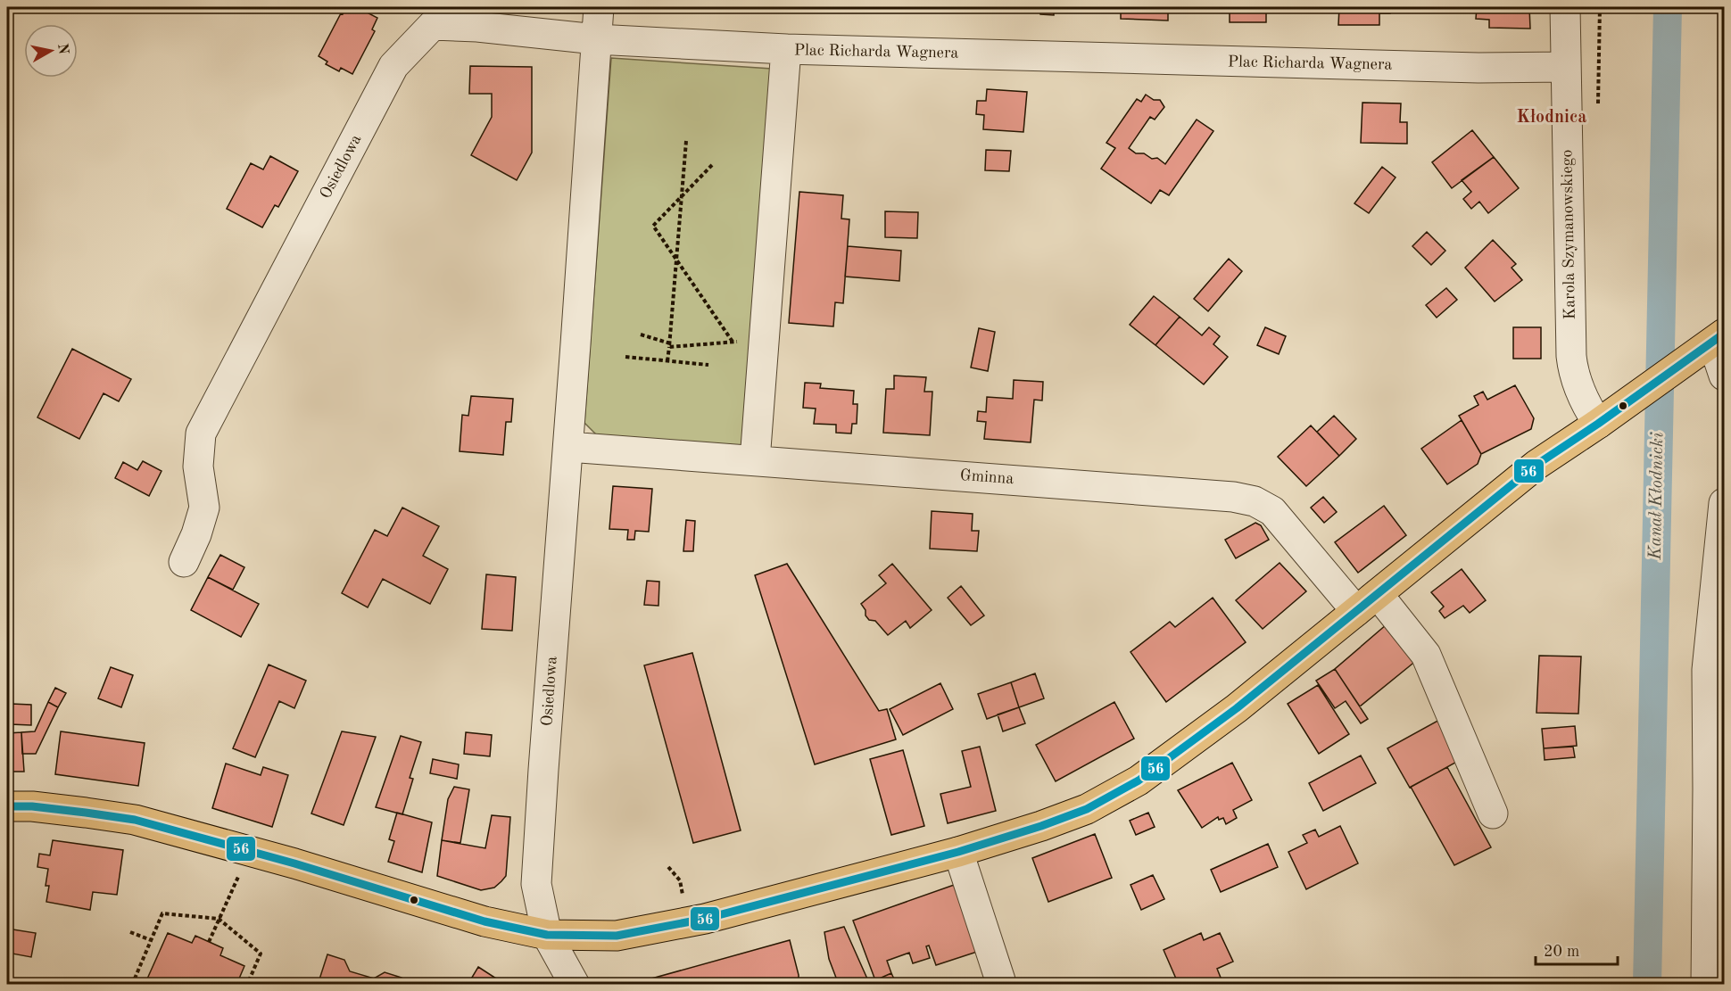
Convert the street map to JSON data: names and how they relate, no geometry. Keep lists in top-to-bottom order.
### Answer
{
  "streets": {
    "street": [
      "Plac Richarda Wagnera",
      "Osiedlowa",
      "Karola Szymanowskiego",
      "Gminna"
    ]
  },
  "crossings": [
    ["Plac Richarda Wagnera", "Osiedlowa"],
    ["Plac Richarda Wagnera", "Karola Szymanowskiego"],
    ["Osiedlowa", "Gminna"]
  ],
  "districts": ["Kłodnica"],
  "water": ["Kanał Kłodnicki"],
  "lines": ["transit line 56"],
  "scale_bar": "20 m",
  "north": "right"
}
